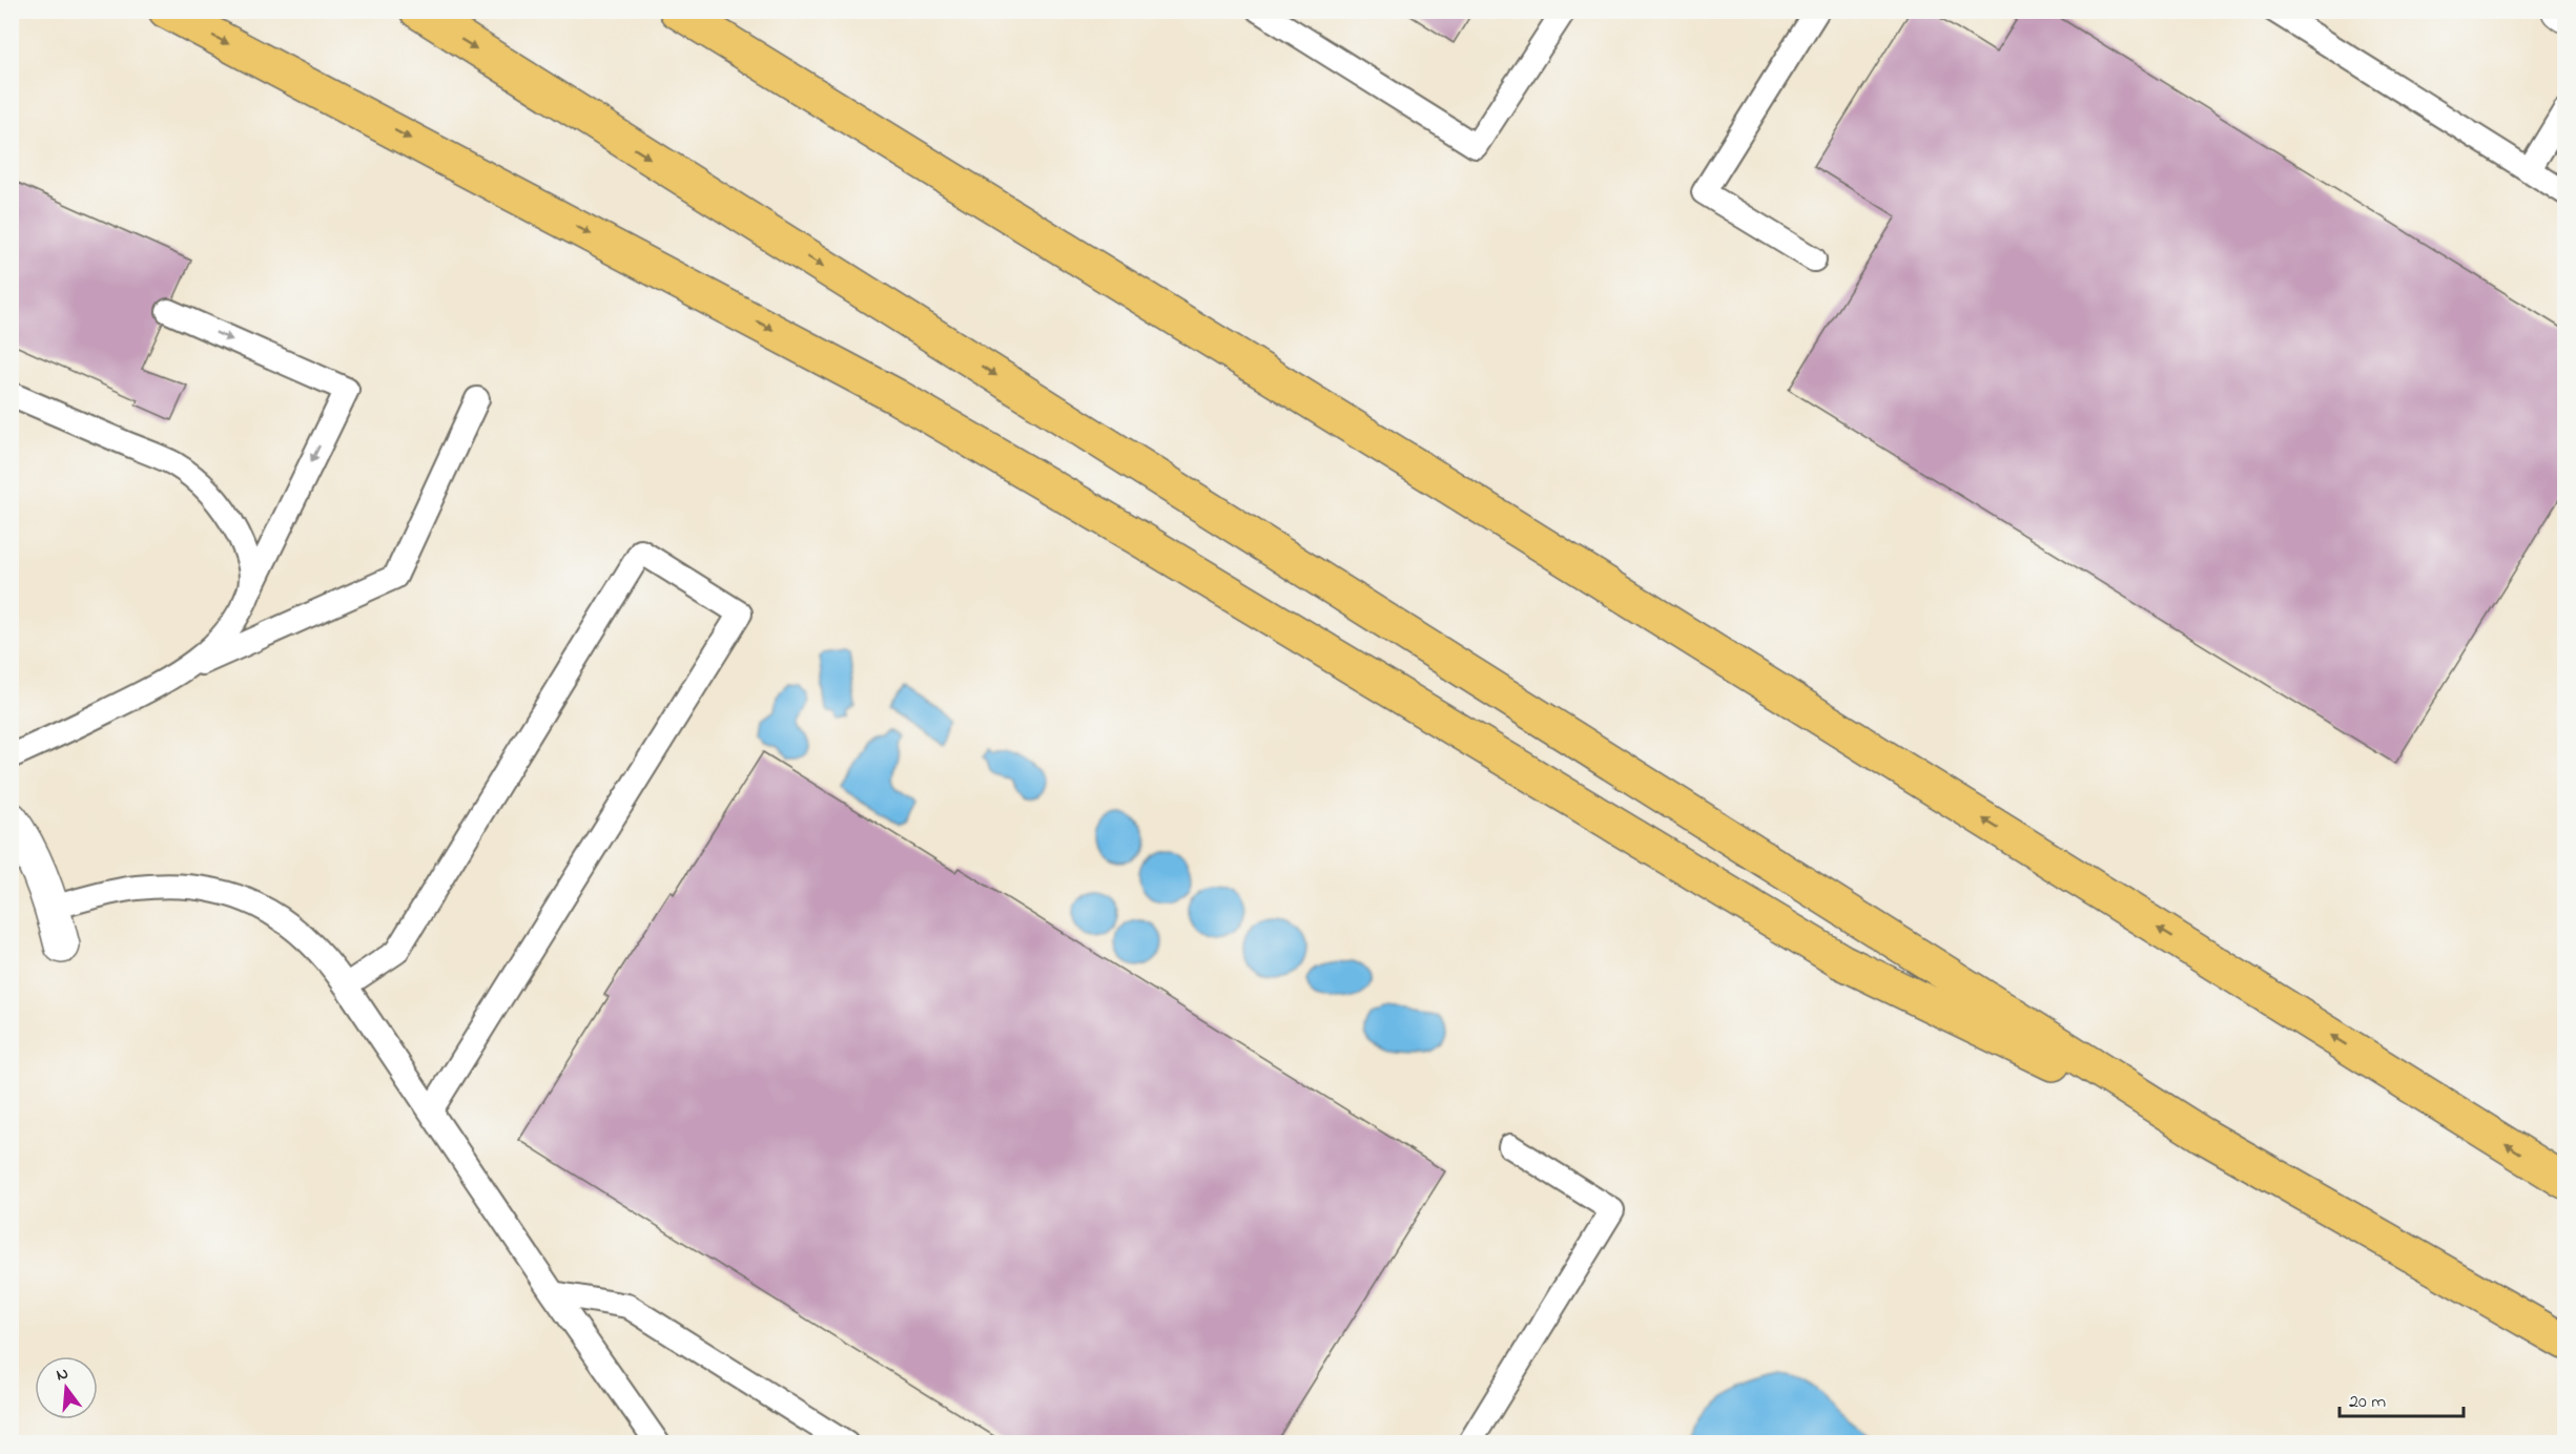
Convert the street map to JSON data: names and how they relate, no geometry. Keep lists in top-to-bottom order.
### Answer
{
  "scale_bar": "20 m",
  "north": "top"
}
